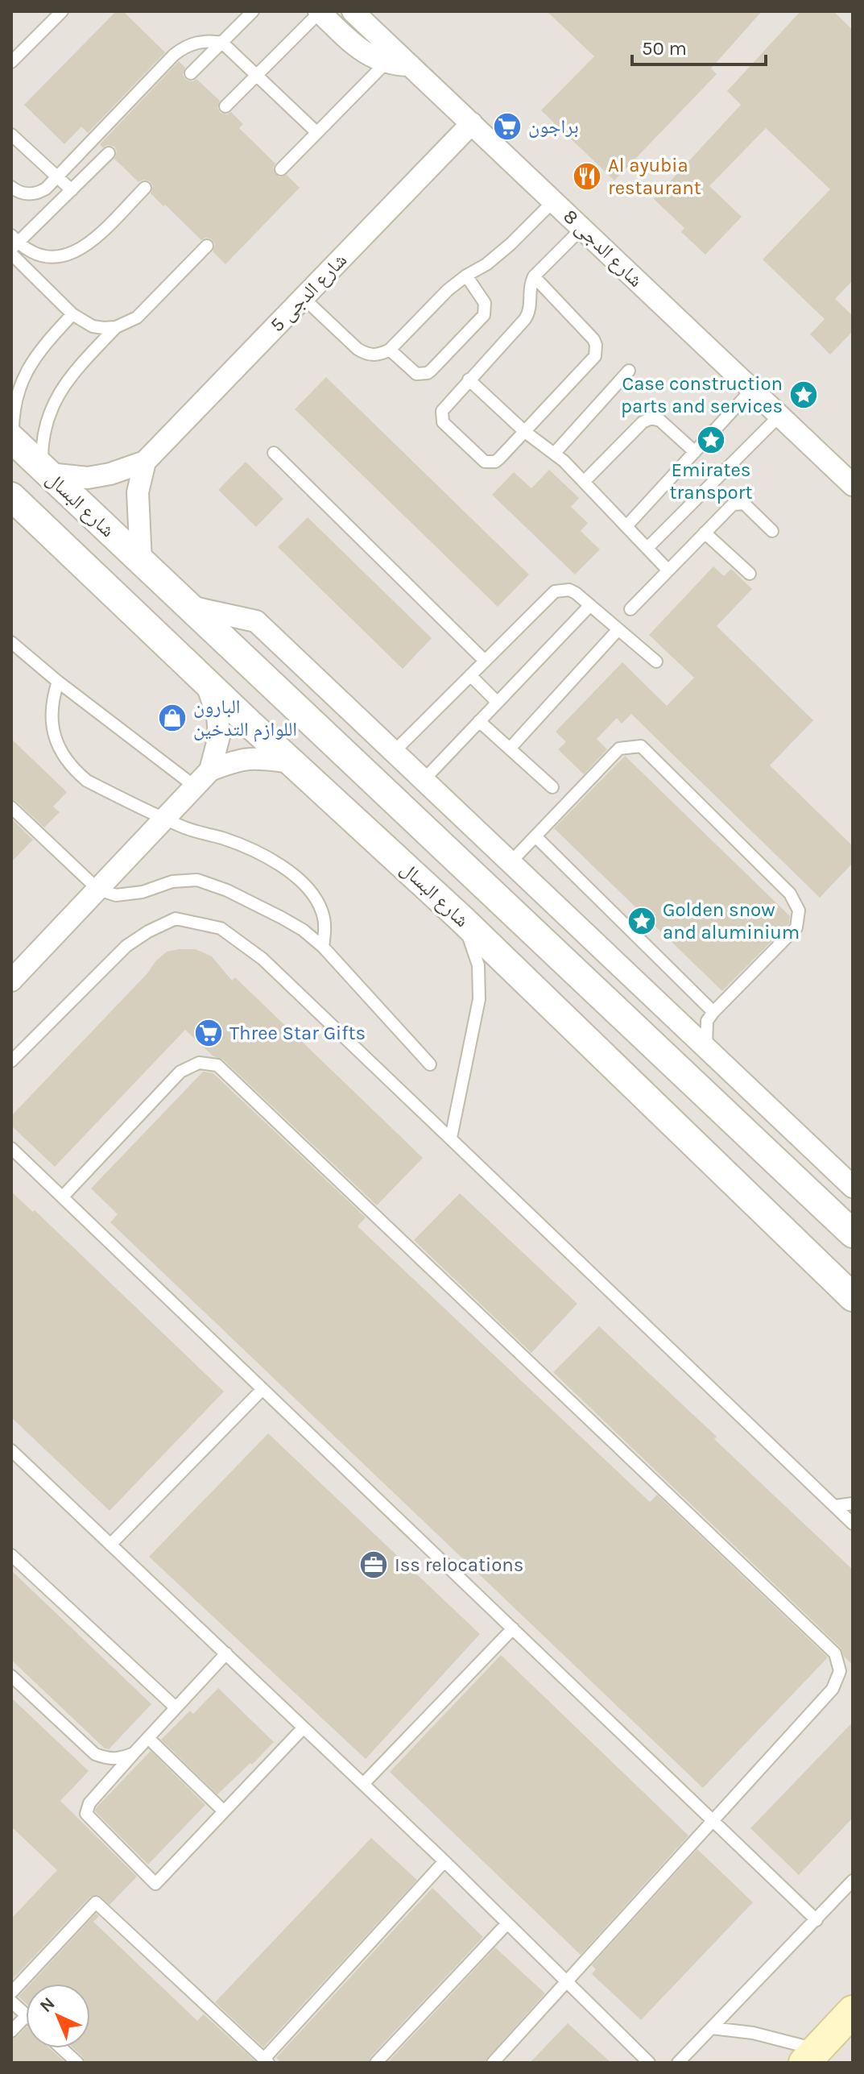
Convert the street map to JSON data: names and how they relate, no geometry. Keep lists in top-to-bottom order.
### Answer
{
  "streets": {
    "street": ["شارع الدجى 8", "شارع الدجى 5", "شارع البسال"]
  },
  "crossings": [
    ["شارع الدجى 8", "شارع الدجى 5"],
    ["شارع الدجى 5", "شارع البسال"]
  ],
  "places": {
    "supermarket": ["براجون", "Three Star Gifts"],
    "restaurant": ["Al ayubia restaurant"],
    "place": ["Case construction parts and services", "Emirates transport", "Golden snow and aluminium"],
    "shop": ["البارون اللوازم التدخين"],
    "office": ["Iss relocations"]
  },
  "scale_bar": "50 m",
  "north": "top left"
}
